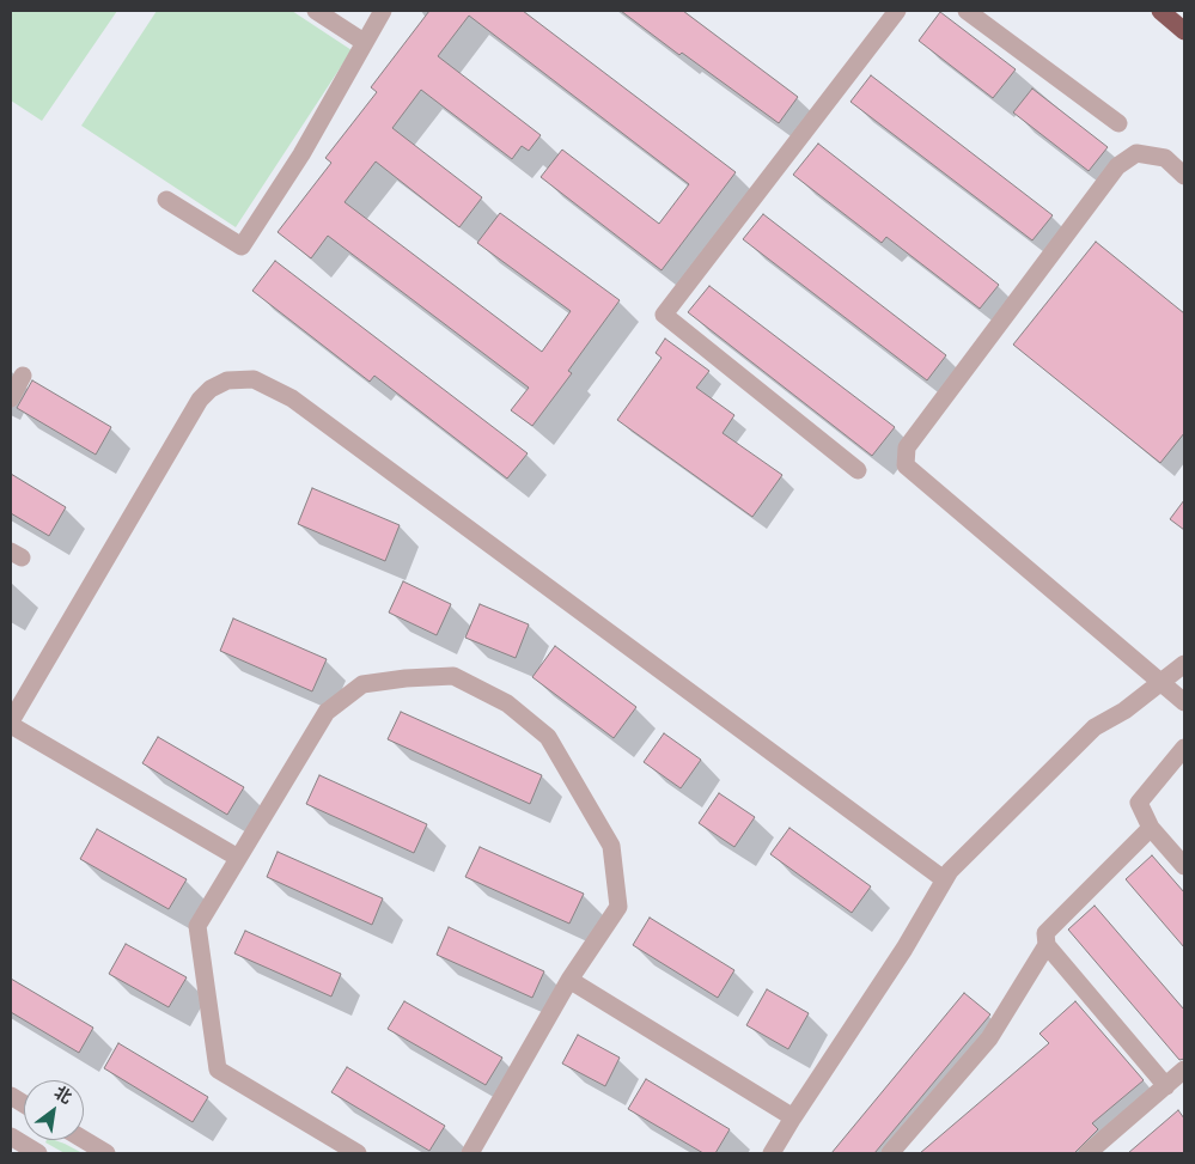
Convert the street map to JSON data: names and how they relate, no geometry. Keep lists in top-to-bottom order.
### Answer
{
  "north": "top right"
}
